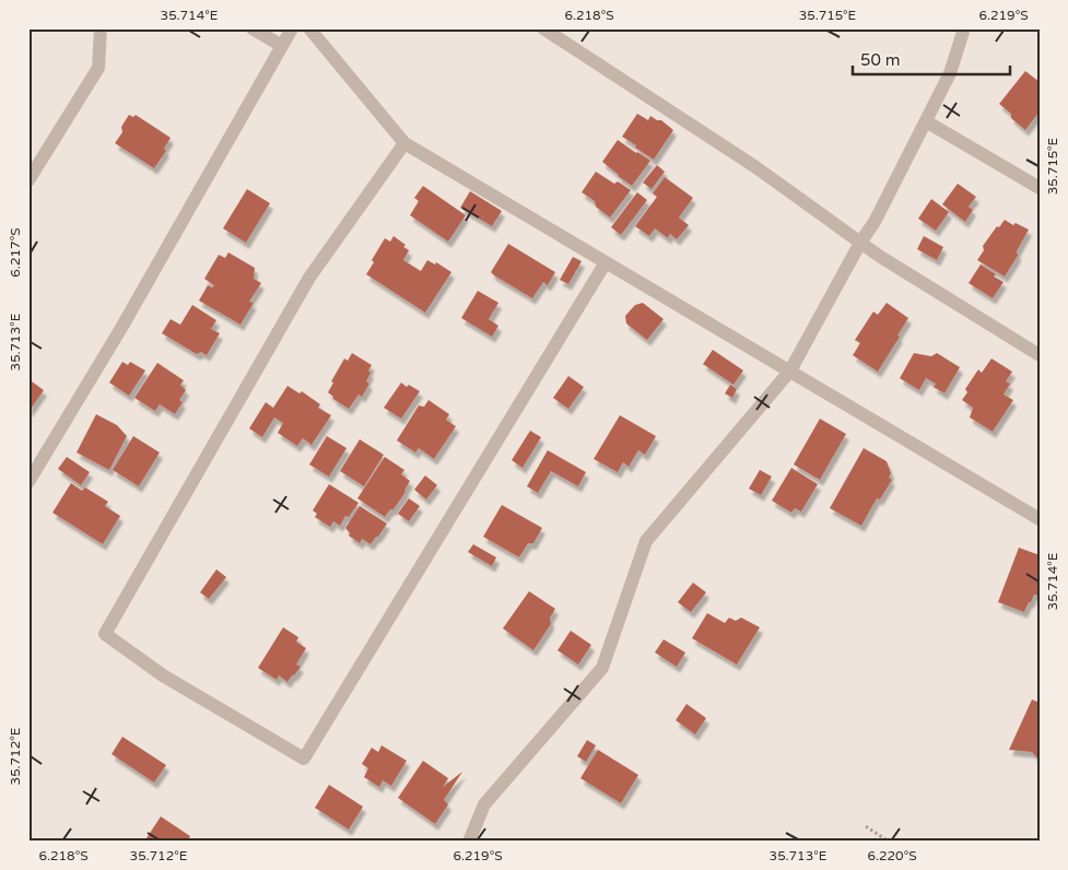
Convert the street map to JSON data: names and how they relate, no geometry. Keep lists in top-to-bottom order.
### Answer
{
  "scale_bar": "50 m",
  "coordinates": [
    "35.714°E",
    "6.218°S",
    "35.715°E",
    "6.219°S",
    "6.217°S",
    "35.713°E",
    "35.712°E",
    "6.220°S"
  ]
}
